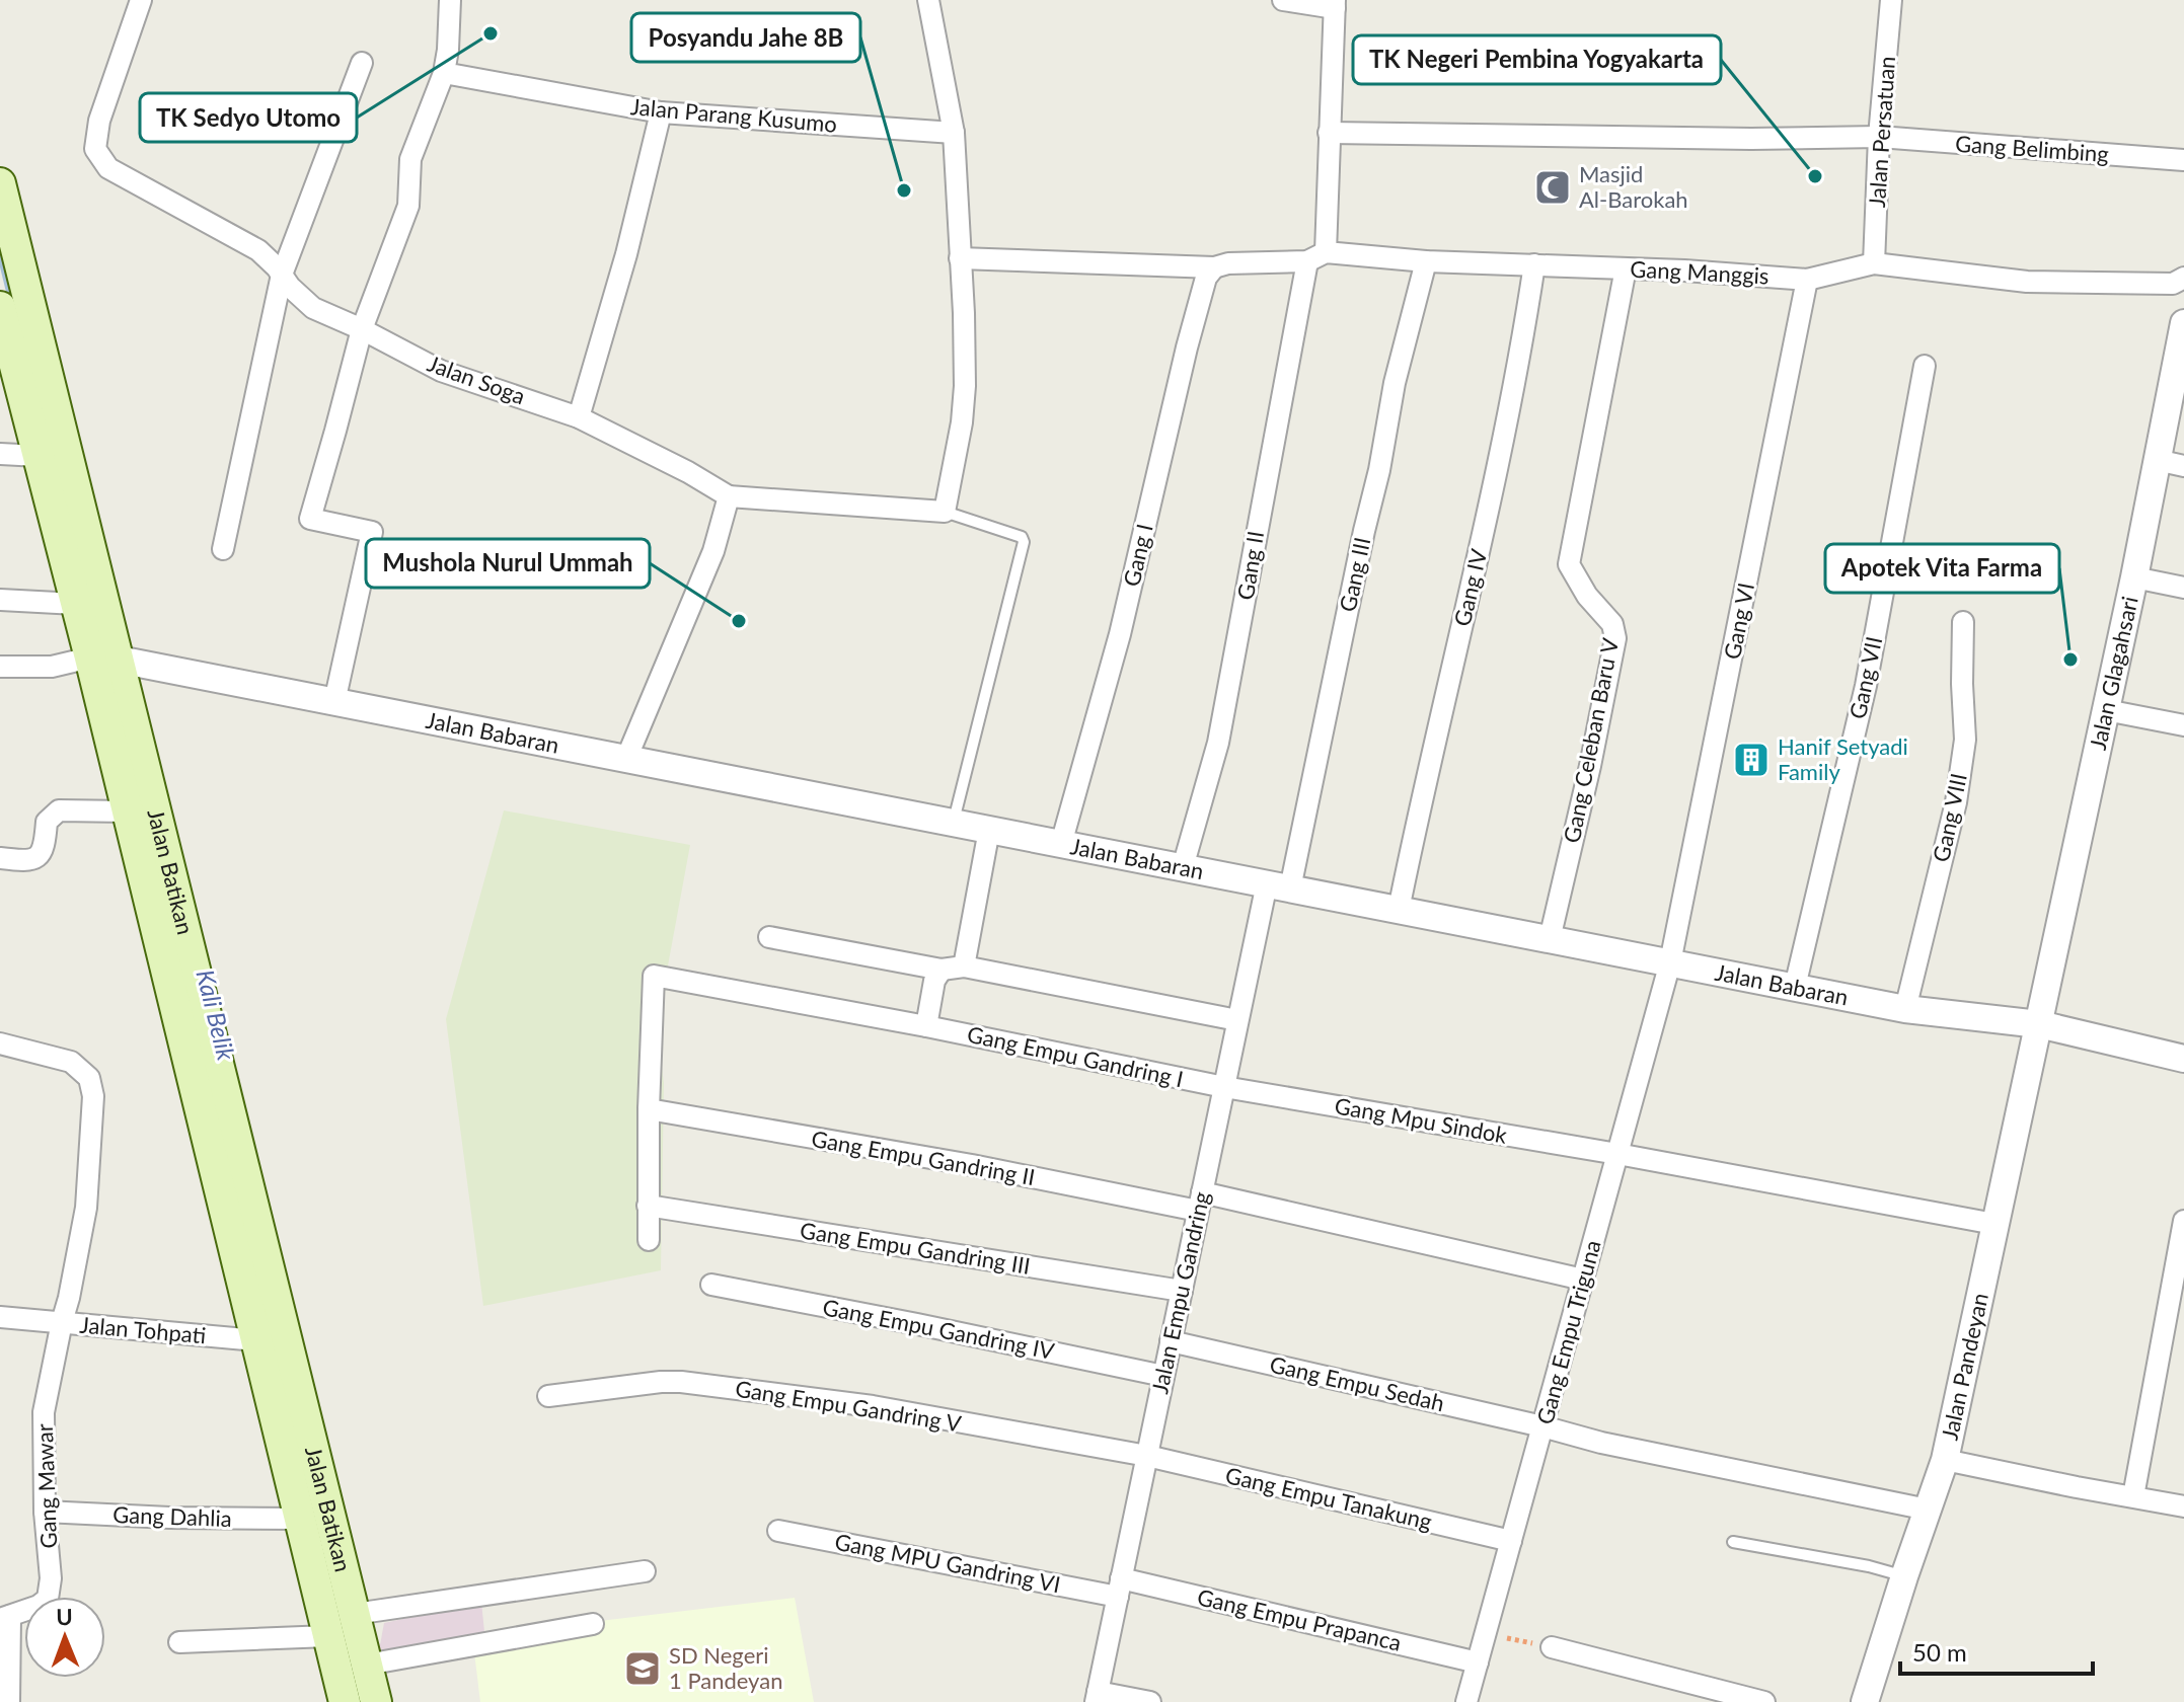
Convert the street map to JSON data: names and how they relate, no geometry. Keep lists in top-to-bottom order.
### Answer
{
  "streets": {
    "main road": ["Jalan Batikan"],
    "street": [
      "Jalan Parang Kusumo",
      "Jalan Persatuan",
      "Gang Belimbing",
      "Gang Manggis",
      "Jalan Soga",
      "Gang I",
      "Gang II",
      "Gang III",
      "Gang IV",
      "Gang VI",
      "Jalan Glagahsari",
      "Gang VII",
      "Jalan Babaran",
      "Gang Celeban Baru V",
      "Gang VIII",
      "Gang Empu Gandring I",
      "Gang Mpu Sindok",
      "Gang Empu Gandring II",
      "Gang Empu Gandring III",
      "Jalan Empu Gandring",
      "Gang Empu Gandring IV",
      "Jalan Tohpati",
      "Gang Empu Triguna",
      "Jalan Pandeyan",
      "Gang Empu Sedah",
      "Gang Empu Gandring V",
      "Gang Mawar",
      "Gang Empu Tanakung",
      "Gang Dahlia",
      "Gang MPU Gandring VI",
      "Gang Empu Prapanca"
    ]
  },
  "crossings": [
    ["Jalan Persatuan", "Gang Belimbing"],
    ["Jalan Persatuan", "Gang Manggis"],
    ["Gang Belimbing", "Gang II"],
    ["Gang Manggis", "Gang I"],
    ["Gang Manggis", "Gang II"],
    ["Gang Manggis", "Gang III"],
    ["Gang Manggis", "Gang IV"],
    ["Gang Manggis", "Gang VI"],
    ["Gang Manggis", "Gang Celeban Baru V"],
    ["Gang I", "Jalan Babaran"],
    ["Gang II", "Jalan Babaran"],
    ["Gang III", "Jalan Babaran"],
    ["Gang III", "Jalan Empu Gandring"],
    ["Gang IV", "Jalan Babaran"],
    ["Gang VI", "Jalan Babaran"],
    ["Gang VI", "Gang Empu Triguna"],
    ["Jalan Glagahsari", "Jalan Babaran"],
    ["Jalan Glagahsari", "Jalan Pandeyan"],
    ["Gang VII", "Jalan Babaran"],
    ["Jalan Babaran", "Gang Celeban Baru V"],
    ["Jalan Babaran", "Gang VIII"],
    ["Jalan Babaran", "Jalan Batikan"],
    ["Jalan Babaran", "Jalan Empu Gandring"],
    ["Jalan Babaran", "Gang Empu Triguna"],
    ["Jalan Babaran", "Jalan Pandeyan"],
    ["Jalan Batikan", "Jalan Tohpati"],
    ["Jalan Batikan", "Gang Dahlia"],
    ["Gang Empu Gandring I", "Gang Mpu Sindok"],
    ["Gang Empu Gandring I", "Gang Empu Gandring II"],
    ["Gang Empu Gandring I", "Jalan Empu Gandring"],
    ["Gang Mpu Sindok", "Jalan Empu Gandring"],
    ["Gang Mpu Sindok", "Gang Empu Triguna"],
    ["Gang Mpu Sindok", "Jalan Pandeyan"],
    ["Gang Empu Gandring II", "Jalan Empu Gandring"],
    ["Gang Empu Gandring II", "Gang Empu Triguna"],
    ["Gang Empu Gandring III", "Jalan Empu Gandring"],
    ["Jalan Empu Gandring", "Gang Empu Gandring IV"],
    ["Jalan Empu Gandring", "Gang Empu Sedah"],
    ["Jalan Empu Gandring", "Gang Empu Gandring V"],
    ["Jalan Empu Gandring", "Gang Empu Tanakung"],
    ["Jalan Empu Gandring", "Gang MPU Gandring VI"],
    ["Jalan Empu Gandring", "Gang Empu Prapanca"],
    ["Jalan Tohpati", "Gang Mawar"],
    ["Gang Empu Triguna", "Gang Empu Sedah"],
    ["Gang Empu Triguna", "Gang Empu Tanakung"],
    ["Gang Empu Triguna", "Gang Empu Prapanca"],
    ["Jalan Pandeyan", "Gang Empu Sedah"],
    ["Gang Empu Gandring V", "Gang Empu Tanakung"],
    ["Gang Mawar", "Gang Dahlia"],
    ["Gang MPU Gandring VI", "Gang Empu Prapanca"]
  ],
  "water": ["Kali Belik"],
  "places": {
    "other": [
      "TK Sedyo Utomo",
      "TK Negeri Pembina Yogyakarta",
      "Posyandu Jahe 8B",
      "Mushola Nurul Ummah",
      "Apotek Vita Farma"
    ],
    "mosque": ["Masjid Al-Barokah"],
    "building": ["Hanif Setyadi Family"],
    "school or university": ["SD Negeri 1 Pandeyan"]
  },
  "scale_bar": "50 m",
  "north": "top"
}
